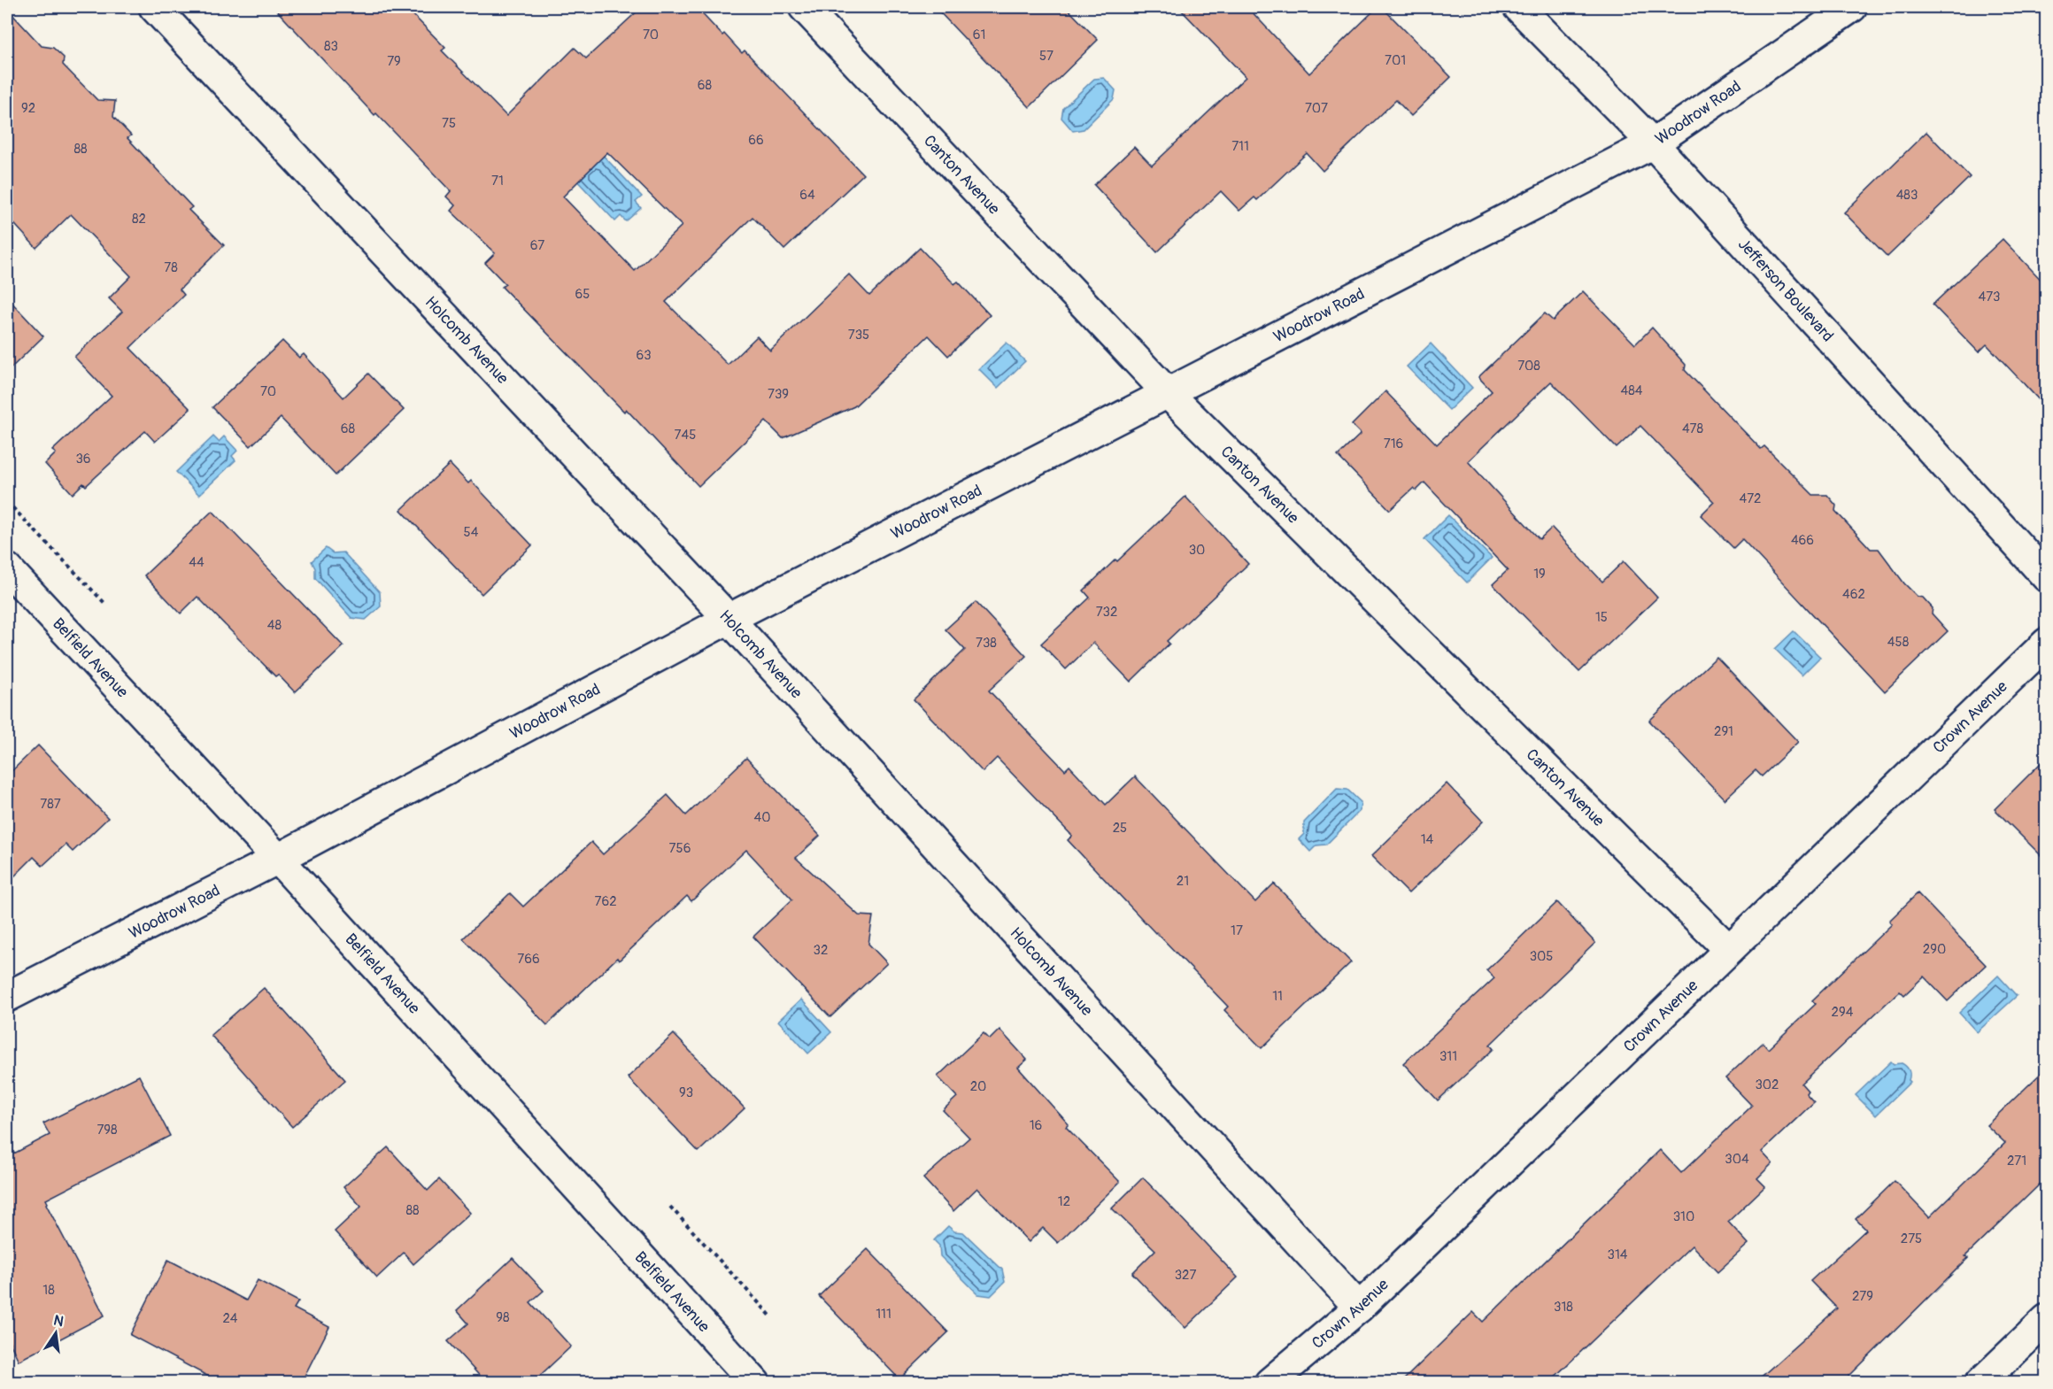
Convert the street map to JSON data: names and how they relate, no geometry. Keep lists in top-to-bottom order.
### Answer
{
  "streets": {
    "street": [
      "Woodrow Road",
      "Canton Avenue",
      "Jefferson Boulevard",
      "Holcomb Avenue",
      "Belfield Avenue",
      "Crown Avenue"
    ]
  },
  "crossings": [
    ["Woodrow Road", "Canton Avenue"],
    ["Woodrow Road", "Jefferson Boulevard"],
    ["Woodrow Road", "Holcomb Avenue"],
    ["Woodrow Road", "Belfield Avenue"],
    ["Canton Avenue", "Crown Avenue"],
    ["Holcomb Avenue", "Crown Avenue"]
  ],
  "house_numbers": [
    "70",
    "61",
    "83",
    "57",
    "701",
    "79",
    "68",
    "92",
    "707",
    "75",
    "66",
    "711",
    "88",
    "71",
    "64",
    "483",
    "82",
    "67",
    "78",
    "65",
    "473",
    "735",
    "63",
    "708",
    "484",
    "70",
    "739",
    "68",
    "478",
    "745",
    "716",
    "36",
    "472",
    "54",
    "466",
    "30",
    "44",
    "19",
    "462",
    "732",
    "15",
    "48",
    "458",
    "738",
    "291",
    "787",
    "40",
    "25",
    "14",
    "756",
    "21",
    "762",
    "17",
    "290",
    "32",
    "305",
    "766",
    "11",
    "294",
    "311",
    "302",
    "20",
    "93",
    "16",
    "798",
    "304",
    "271",
    "12",
    "88",
    "310",
    "275",
    "314",
    "327",
    "18",
    "279",
    "318",
    "111",
    "98",
    "24"
  ],
  "north": "top"
}
